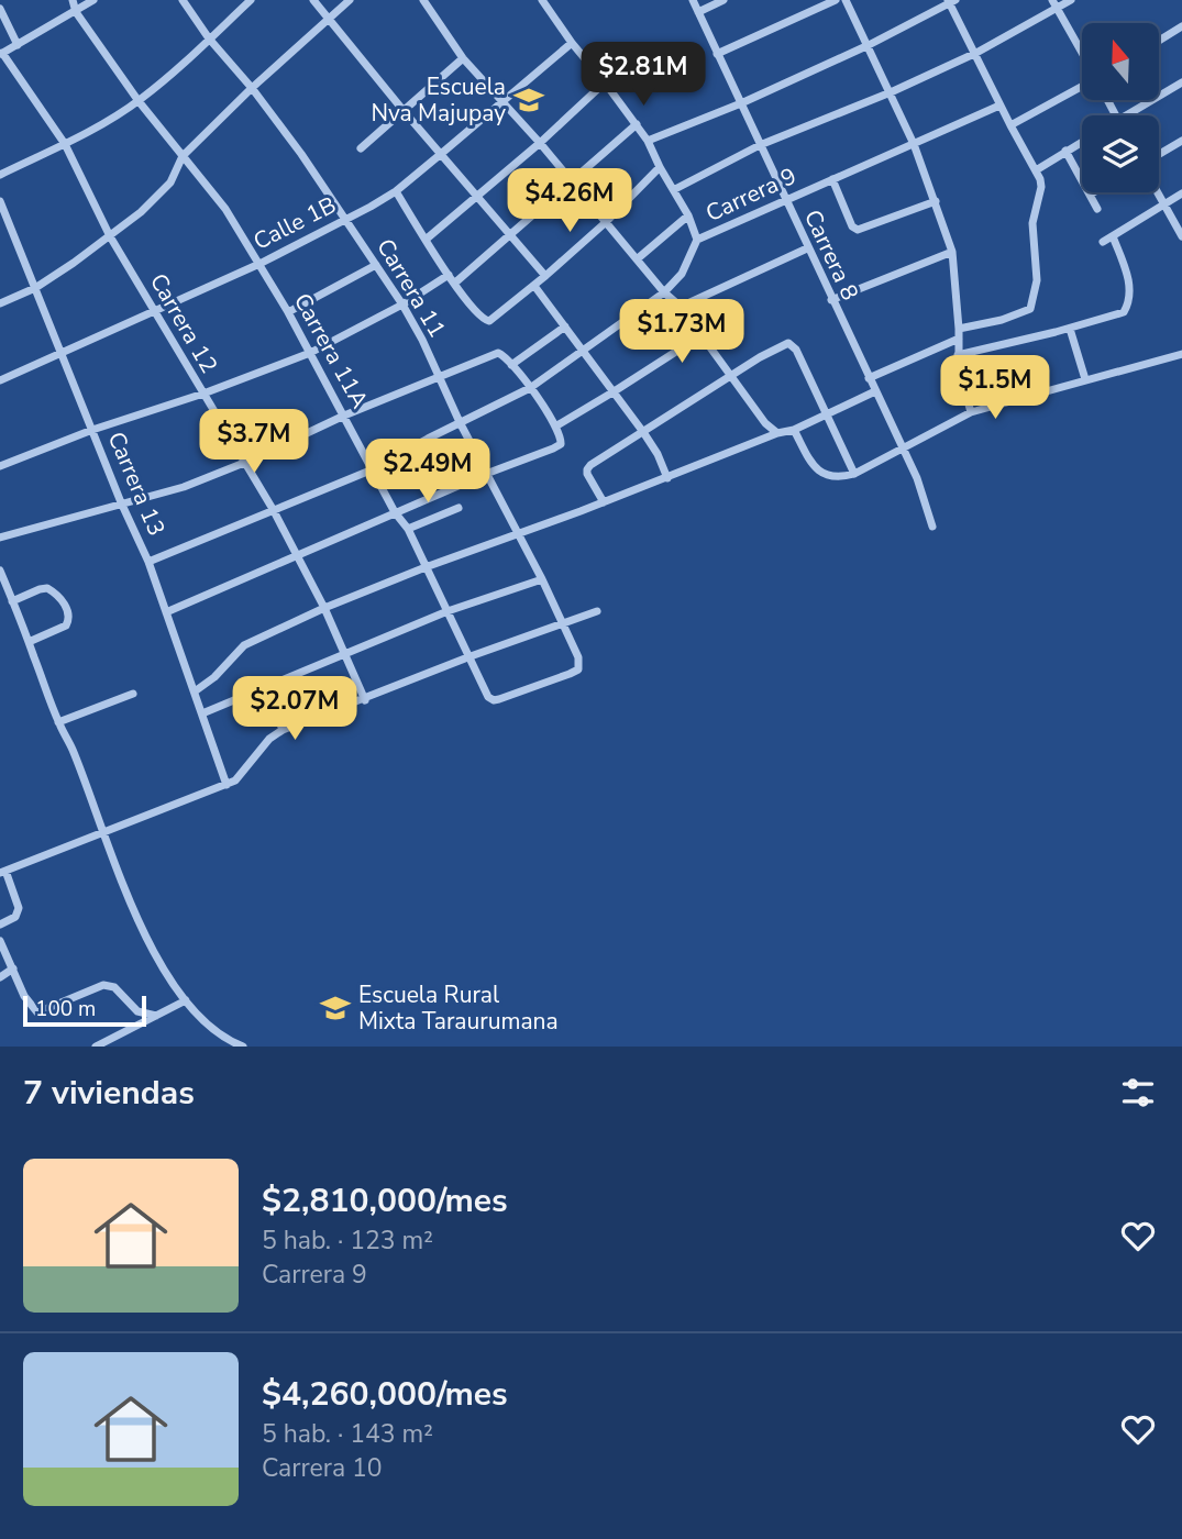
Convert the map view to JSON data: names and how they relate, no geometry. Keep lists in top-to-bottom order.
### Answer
{
  "streets": {
    "street": [
      "Carrera 9",
      "Calle 1B",
      "Carrera 8",
      "Carrera 11",
      "Carrera 12",
      "Carrera 11A",
      "Carrera 13"
    ]
  },
  "crossings": [
    ["Carrera 9", "Calle 1B"],
    ["Carrera 9", "Carrera 8"],
    ["Calle 1B", "Carrera 11"],
    ["Calle 1B", "Carrera 12"],
    ["Calle 1B", "Carrera 11A"],
    ["Calle 1B", "Carrera 13"],
    ["Carrera 11", "Carrera 11A"]
  ],
  "places": {
    "school or university": ["Escuela Nva Majupay", "Escuela Rural Mixta Taraurumana"]
  },
  "scale_bar": "100 m",
  "north": "top",
  "page": {
    "price": [
      "$2.81M",
      "$4.26M",
      "$1.73M",
      "$1.5M",
      "$3.7M",
      "$2.49M",
      "$2.07M"
    ],
    "scale": "100 m",
    "heading": "7 viviendas",
    "list": [
      {
        "name": "$2,810,000/mes",
        "note": "5 hab. · 123 m² · Carrera 9"
      },
      {
        "name": "$4,260,000/mes",
        "note": "5 hab. · 143 m² · Carrera 10"
      }
    ]
  }
}
